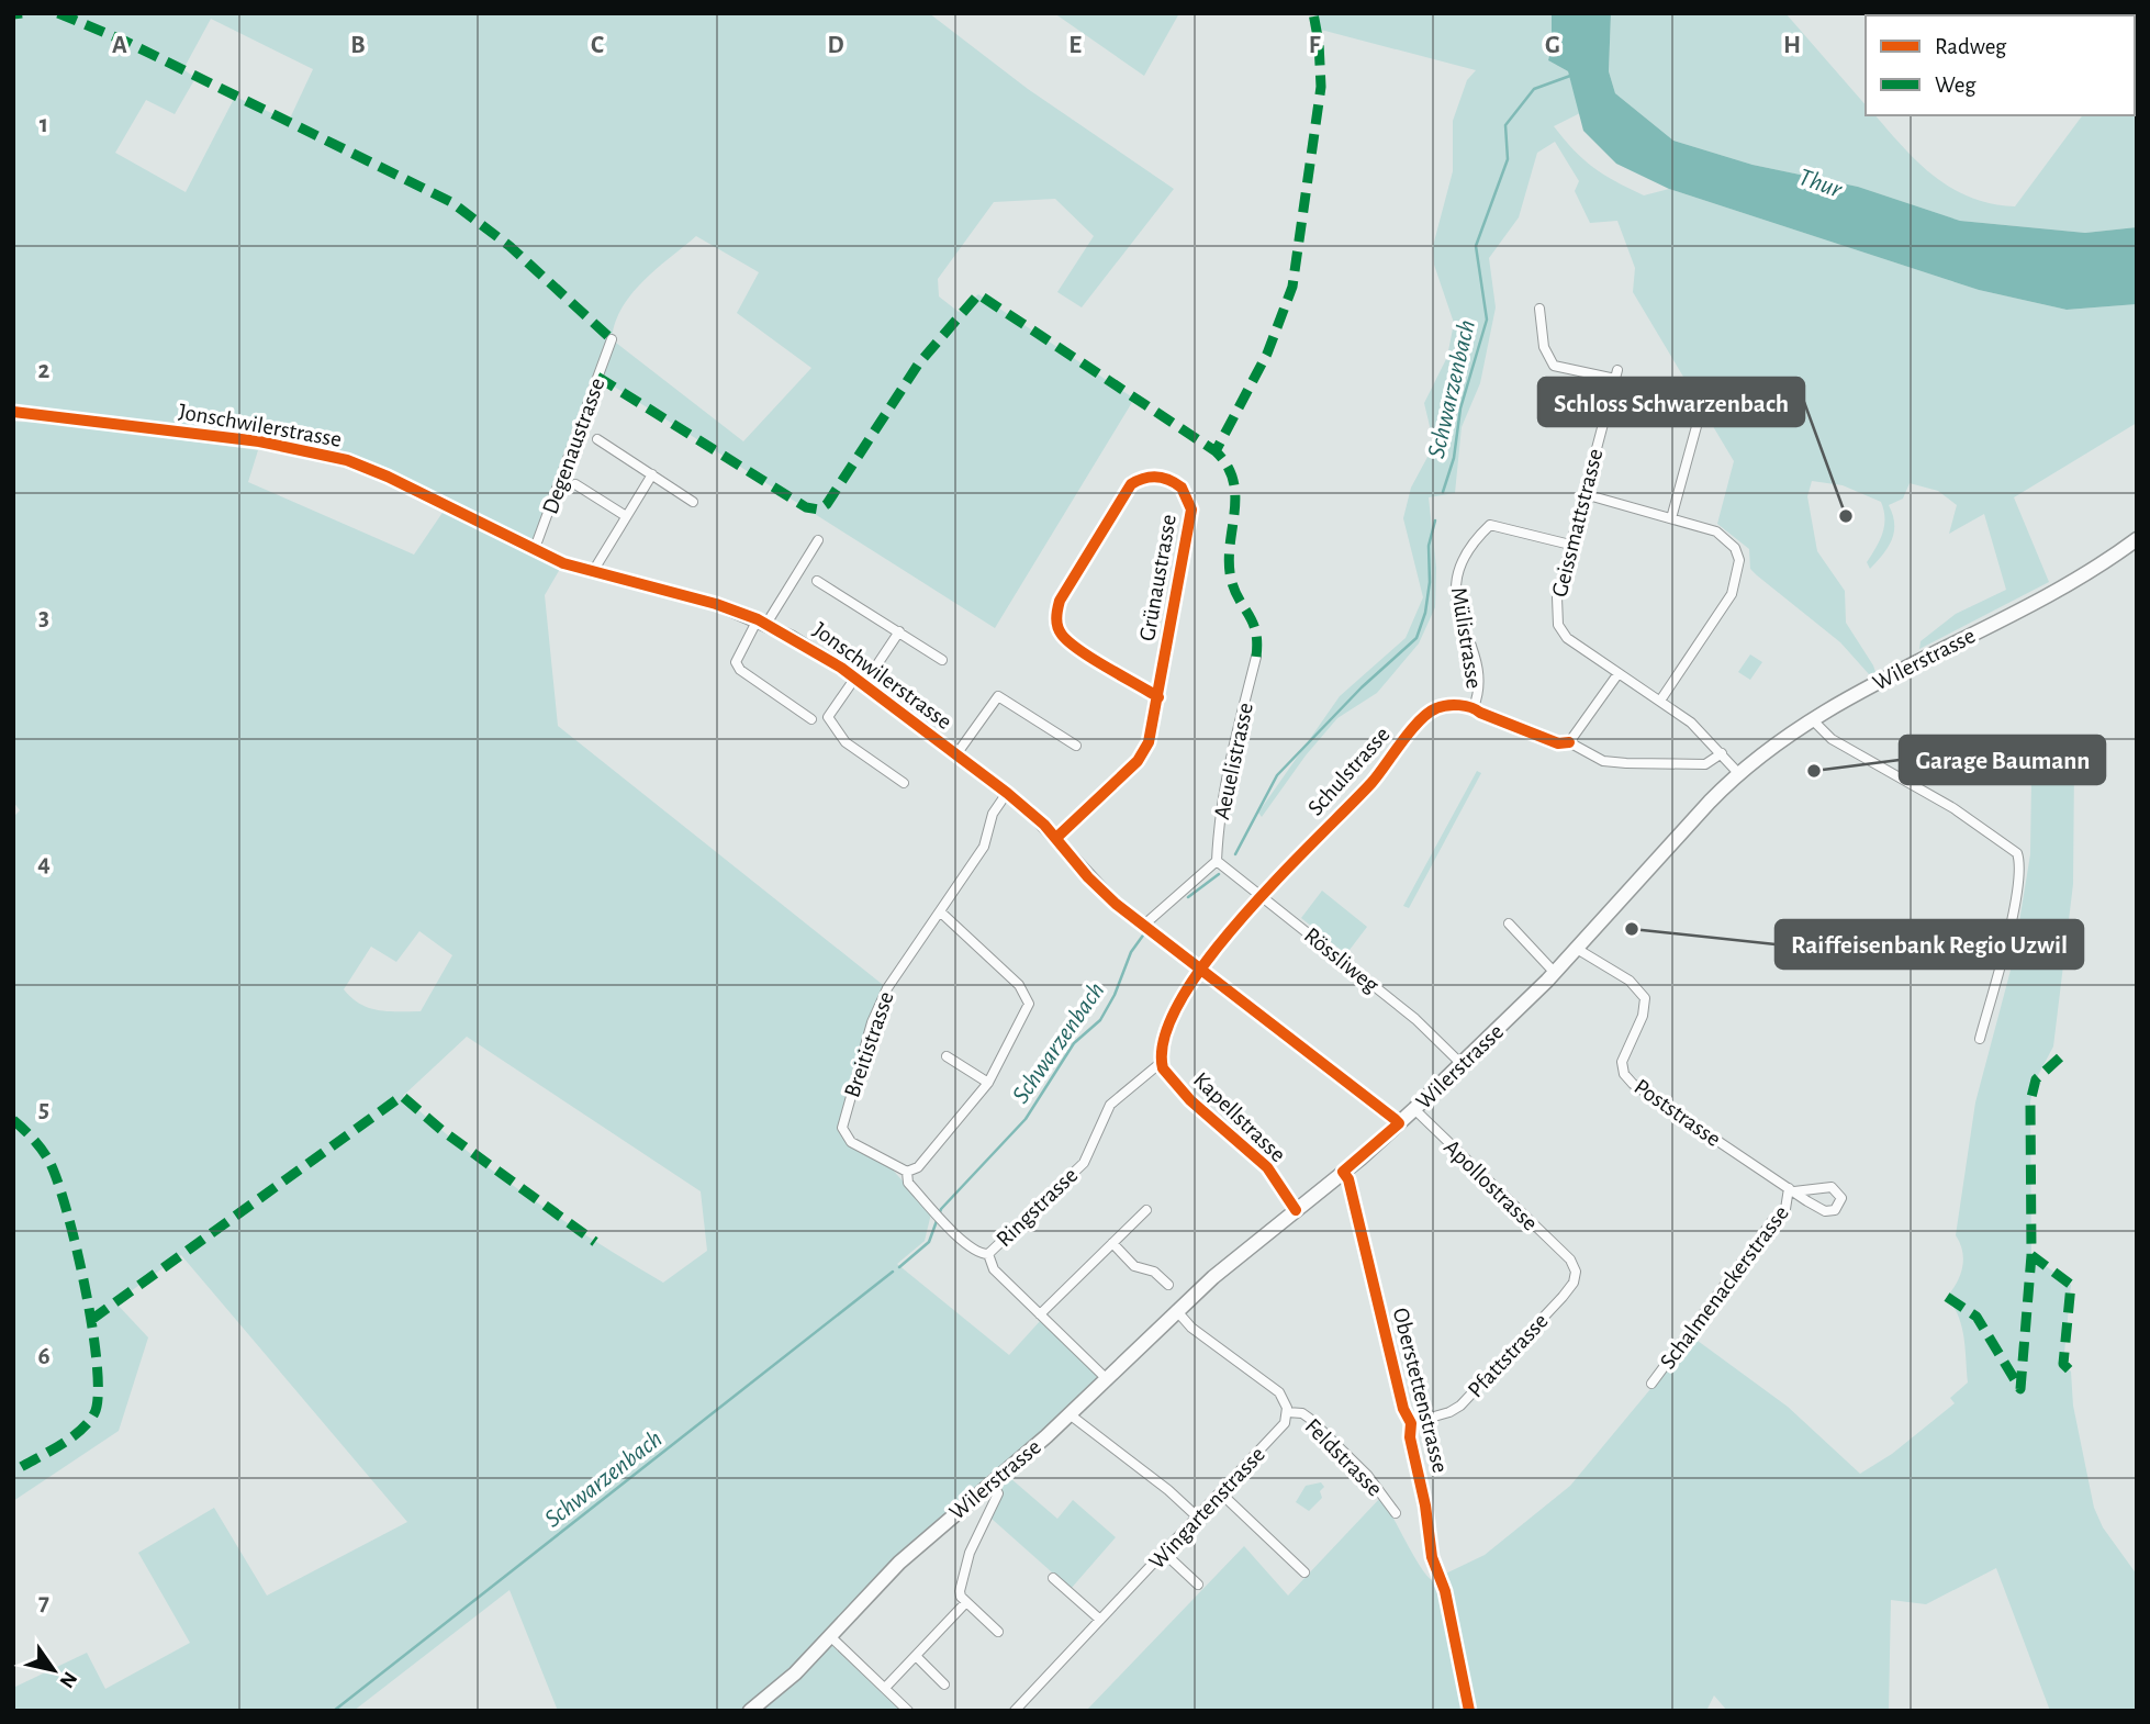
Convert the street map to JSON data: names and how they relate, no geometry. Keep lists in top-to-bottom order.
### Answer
{
  "streets": {
    "main road": ["Wilerstrasse"],
    "street": [
      "Jonschwilerstrasse",
      "Degenaustrasse",
      "Geissmattstrasse",
      "Grünaustrasse",
      "Mülistrasse",
      "Aeuelistrasse",
      "Schulstrasse",
      "Rössliweg",
      "Breitistrasse",
      "Poststrasse",
      "Kapellstrasse",
      "Apollostrasse",
      "Ringstrasse",
      "Schalmenackerstrasse",
      "Pfattstrasse",
      "Oberstettenstrasse",
      "Feldstrasse",
      "Wingartenstrasse"
    ]
  },
  "crossings": [
    ["Jonschwilerstrasse", "Degenaustrasse"],
    ["Jonschwilerstrasse", "Grünaustrasse"],
    ["Jonschwilerstrasse", "Wilerstrasse"],
    ["Jonschwilerstrasse", "Schulstrasse"],
    ["Jonschwilerstrasse", "Breitistrasse"],
    ["Geissmattstrasse", "Mülistrasse"],
    ["Geissmattstrasse", "Wilerstrasse"],
    ["Mülistrasse", "Schulstrasse"],
    ["Wilerstrasse", "Rössliweg"],
    ["Wilerstrasse", "Poststrasse"],
    ["Wilerstrasse", "Kapellstrasse"],
    ["Wilerstrasse", "Apollostrasse"],
    ["Wilerstrasse", "Ringstrasse"],
    ["Wilerstrasse", "Oberstettenstrasse"],
    ["Aeuelistrasse", "Rössliweg"],
    ["Schulstrasse", "Rössliweg"],
    ["Breitistrasse", "Ringstrasse"],
    ["Poststrasse", "Schalmenackerstrasse"],
    ["Kapellstrasse", "Ringstrasse"],
    ["Apollostrasse", "Pfattstrasse"],
    ["Pfattstrasse", "Oberstettenstrasse"],
    ["Feldstrasse", "Wingartenstrasse"]
  ],
  "water": ["Thur", "Schwarzenbach"],
  "places": ["Schloss Schwarzenbach", "Garage Baumann", "Raiffeisenbank Regio Uzwil"],
  "legend": ["Radweg", "Weg"],
  "north": "bottom right",
  "grid": {
    "columns": [
      "A",
      "B",
      "C",
      "D",
      "E",
      "F",
      "G",
      "H"
    ],
    "rows": [
      "1",
      "2",
      "3",
      "4",
      "5",
      "6",
      "7"
    ]
  }
}
